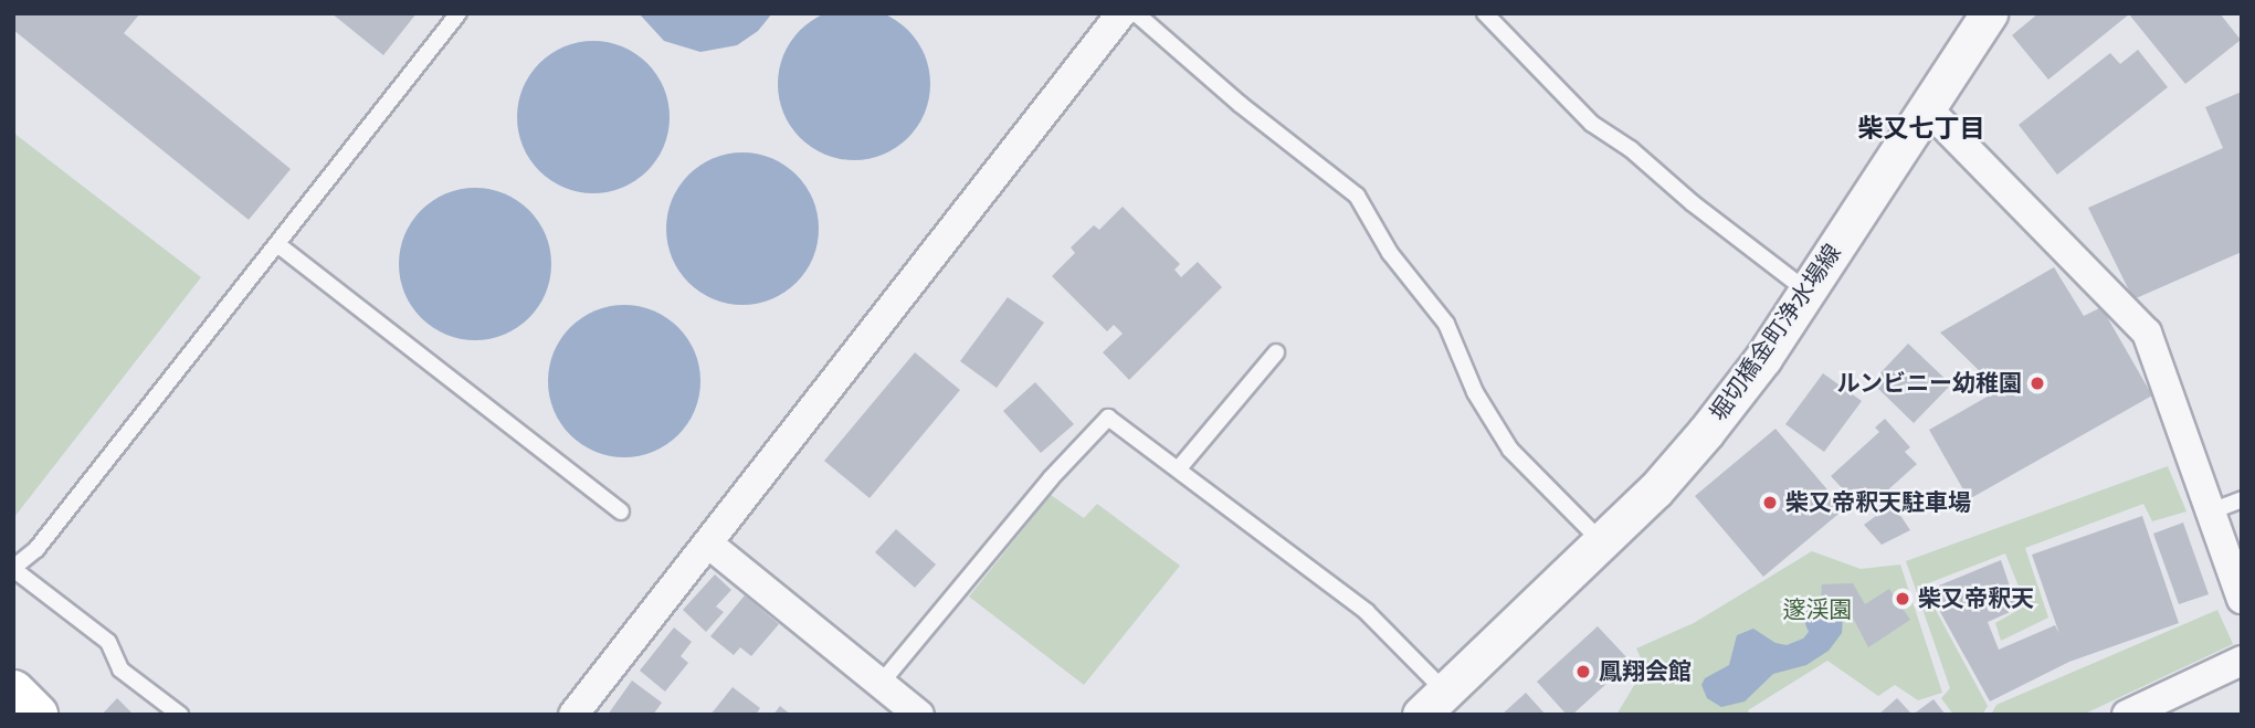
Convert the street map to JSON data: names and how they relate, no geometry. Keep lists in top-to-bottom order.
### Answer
{
  "streets": {
    "street": ["堀切橋金町浄水場線"]
  },
  "districts": ["柴又七丁目"],
  "parks": ["邃渓園"],
  "places": [
    "ルンビニー幼稚園",
    "柴又帝釈天駐車場",
    "柴又帝釈天",
    "鳳翔会館"
  ]
}
